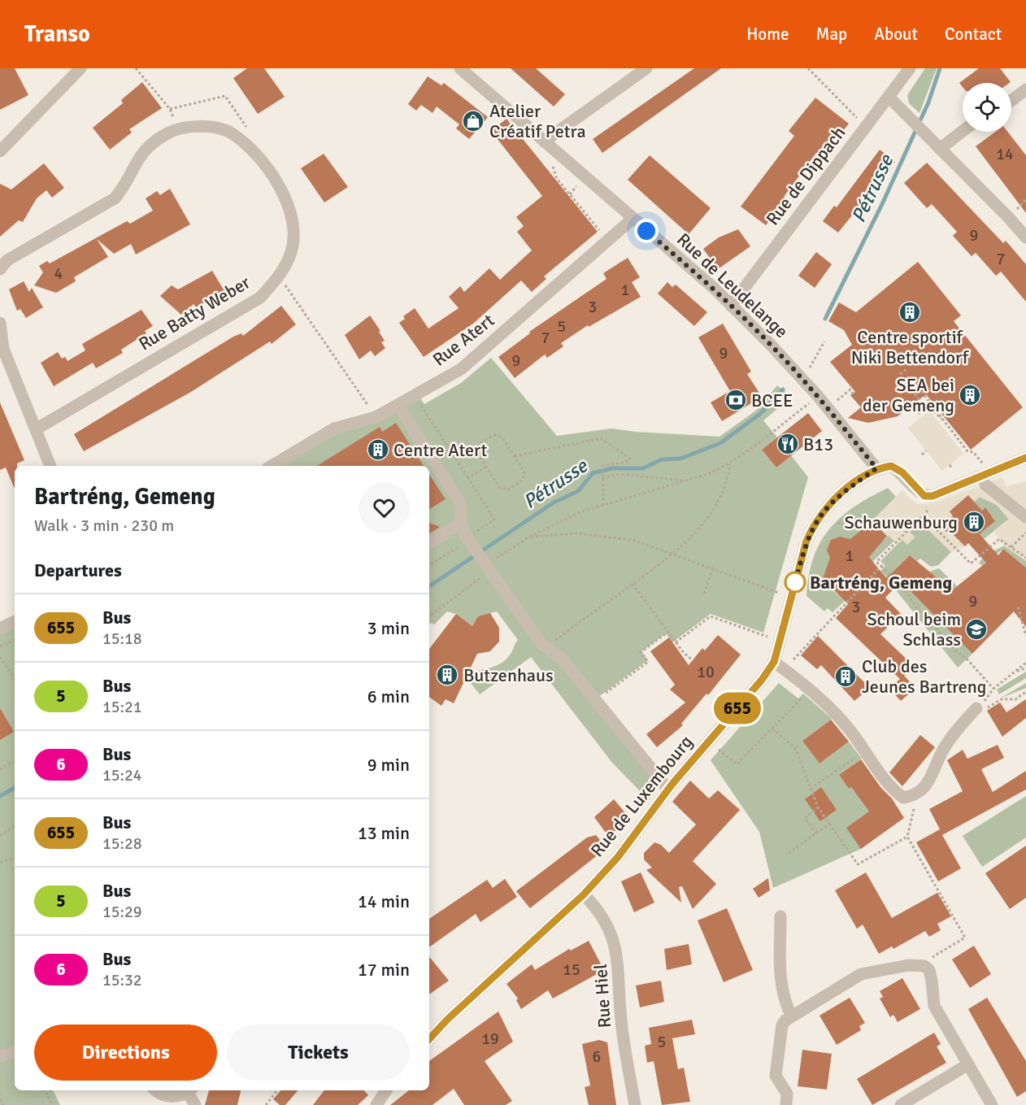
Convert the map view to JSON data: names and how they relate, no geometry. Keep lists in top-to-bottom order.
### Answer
{
  "streets": {
    "street": [
      "Rue de Dippach",
      "Rue de Leudelange",
      "Rue Batty Weber",
      "Rue Atert",
      "Rue de Luxembourg",
      "Rue Hiel"
    ]
  },
  "crossings": [
    ["Rue de Dippach", "Rue de Leudelange"],
    ["Rue de Leudelange", "Rue Atert"],
    ["Rue de Leudelange", "Rue de Luxembourg"],
    ["Rue de Luxembourg", "Rue Hiel"]
  ],
  "water": ["Pétrusse"],
  "places": {
    "shop": ["Atelier Créatif Petra"],
    "building": [
      "Centre sportif Niki Bettendorf",
      "SEA bei der Gemeng",
      "Centre Atert",
      "Schauwenburg",
      "Butzenhaus",
      "Club des Jeunes Bartreng"
    ],
    "bank": ["BCEE"],
    "restaurant": ["B13"],
    "other": ["Bartréng, Gemeng"],
    "school or university": ["Schoul beim Schlass"]
  },
  "lines": ["bus line 655"],
  "house_numbers": [
    "14",
    "9",
    "7",
    "4",
    "1",
    "3",
    "5",
    "7",
    "9",
    "9",
    "1",
    "9",
    "3",
    "10",
    "15",
    "19",
    "5",
    "6"
  ],
  "page": {
    "header": "Transo",
    "nav": [
      "Home",
      "Map",
      "About",
      "Contact"
    ],
    "on_map": "655",
    "heading": [
      ["Bartréng, Gemeng", "Walk · 3 min · 230 m"],
      "Departures"
    ],
    "list": [
      {
        "mark": "655",
        "name": "Bus",
        "note": "15:18",
        "value": "3 min"
      },
      {
        "mark": "5",
        "name": "Bus",
        "note": "15:21",
        "value": "6 min"
      },
      {
        "mark": "6",
        "name": "Bus",
        "note": "15:24",
        "value": "9 min"
      },
      {
        "mark": "655",
        "name": "Bus",
        "note": "15:28",
        "value": "13 min"
      },
      {
        "mark": "5",
        "name": "Bus",
        "note": "15:29",
        "value": "14 min"
      },
      {
        "mark": "6",
        "name": "Bus",
        "note": "15:32",
        "value": "17 min"
      }
    ],
    "buttons": ["Directions", "Tickets"]
  }
}
